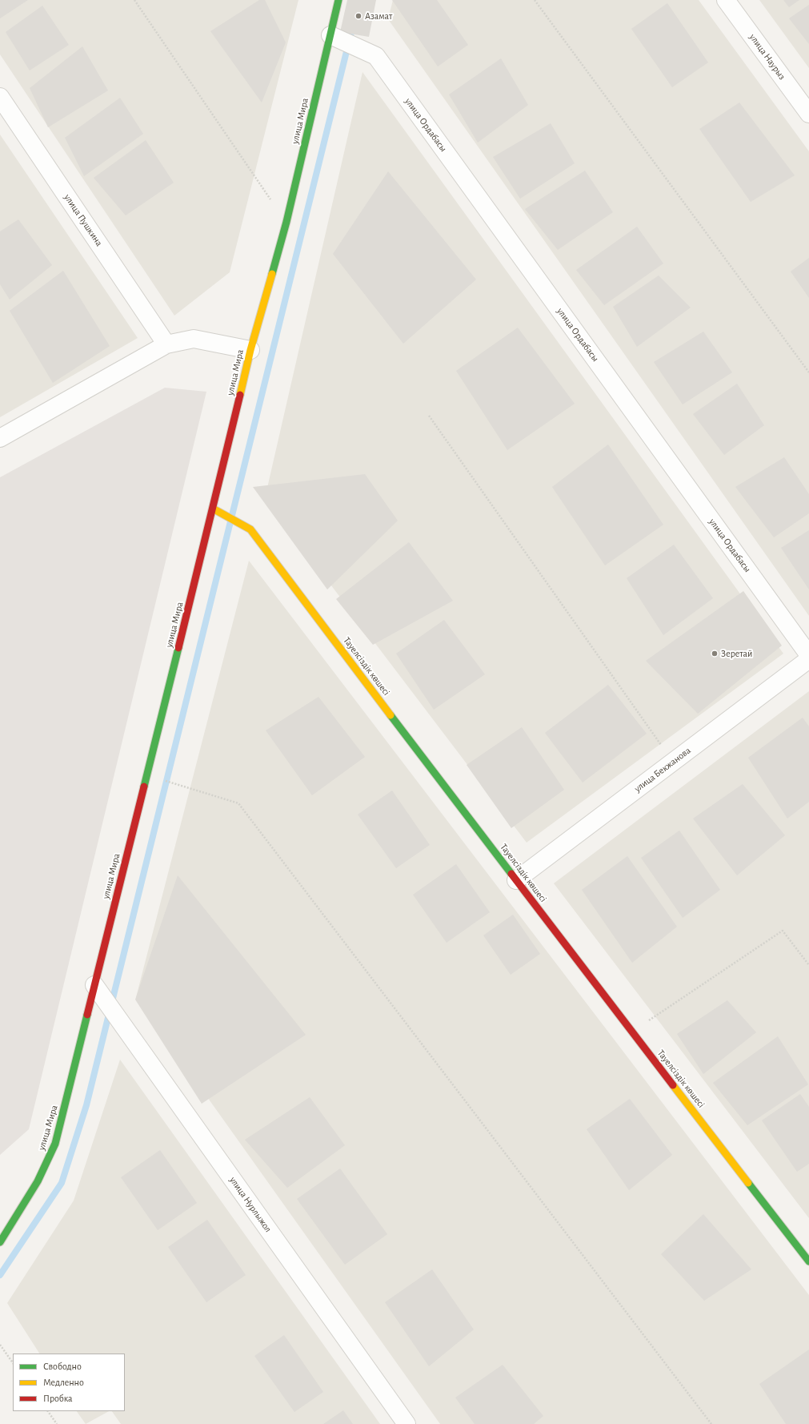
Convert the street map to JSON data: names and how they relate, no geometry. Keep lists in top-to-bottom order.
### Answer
{
  "streets": {
    "street": [
      "улица Наурыз",
      "улица Мира",
      "улица Ордабасы",
      "улица Пушкина",
      "Тауелсіздік көшесі",
      "улица Бекжанова",
      "улица Нурлыжол"
    ]
  },
  "crossings": [
    ["улица Мира", "улица Ордабасы"],
    ["улица Мира", "Тауелсіздік көшесі"],
    ["улица Мира", "улица Нурлыжол"],
    ["Тауелсіздік көшесі", "улица Бекжанова"]
  ],
  "places": ["Азамат", "Зеретай"],
  "legend": ["Свободно", "Медленно", "Пробка"]
}
